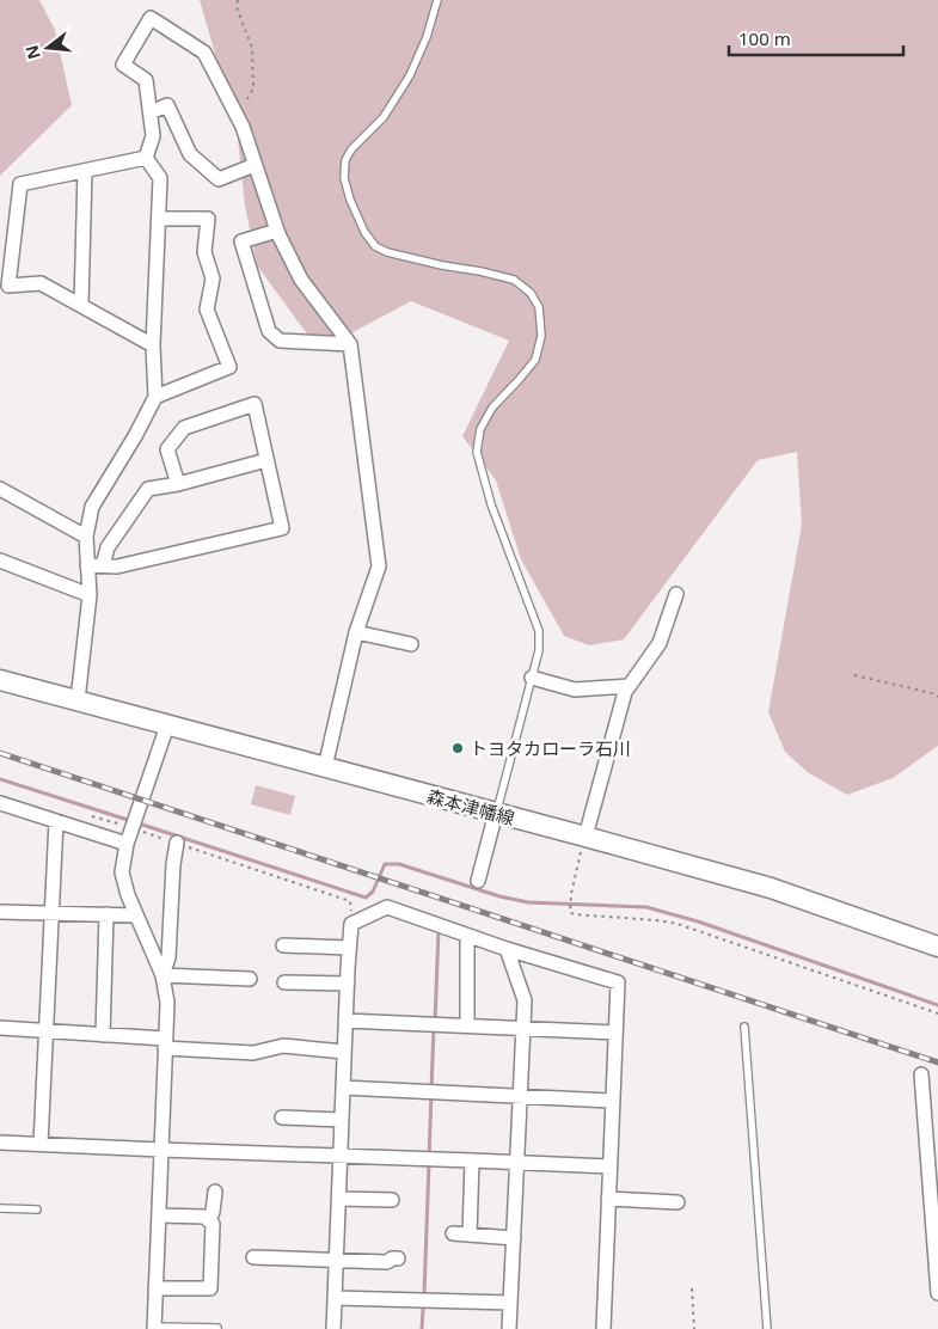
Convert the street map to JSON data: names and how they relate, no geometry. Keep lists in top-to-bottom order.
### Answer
{
  "streets": {
    "main road": ["森本津幡線"]
  },
  "places": ["トヨタカローラ石川"],
  "scale_bar": "100 m",
  "north": "left"
}
